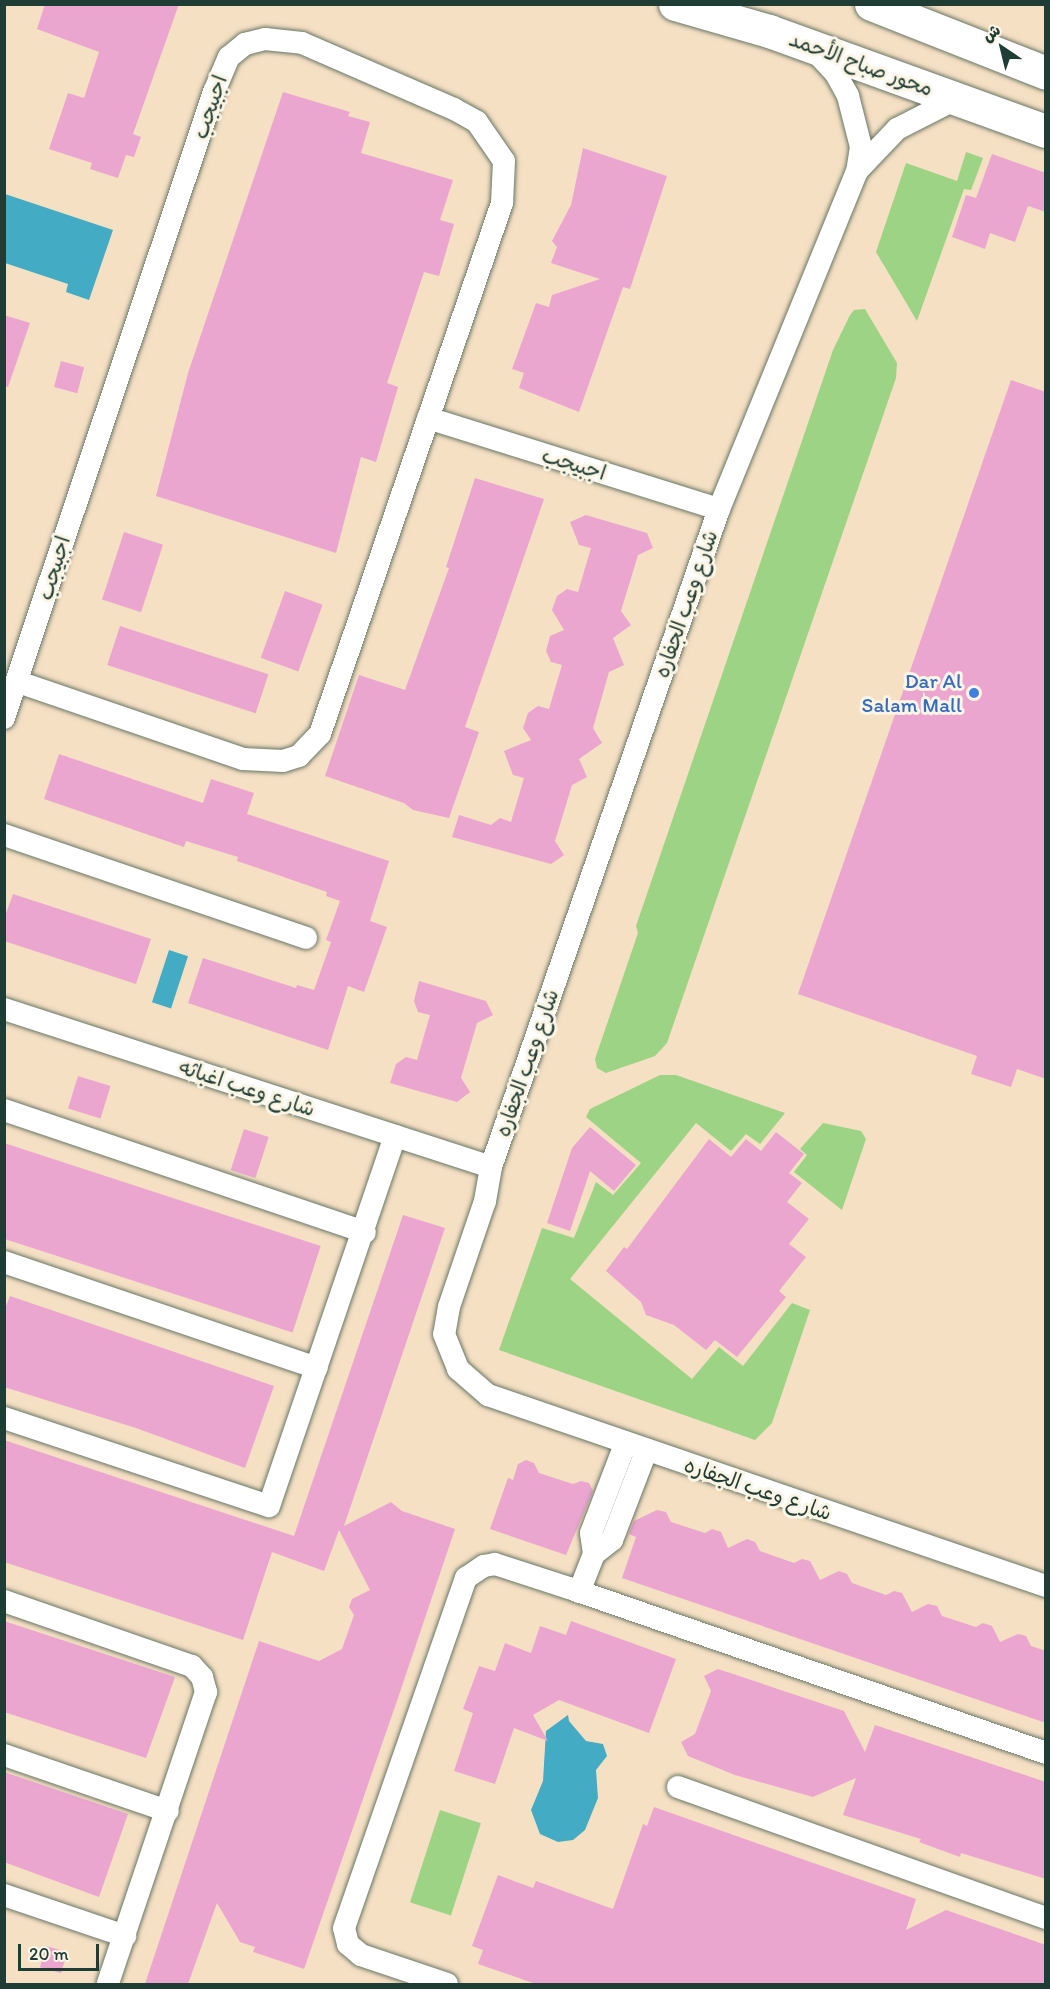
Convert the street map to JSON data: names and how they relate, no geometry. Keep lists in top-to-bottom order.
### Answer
{
  "streets": {
    "main road": ["محور صباح الأحمد"],
    "street": ["اجبيجب", "شارع وعب الجفاره", "شارع وعب اغباثه"]
  },
  "crossings": [
    ["محور صباح الأحمد", "شارع وعب الجفاره"],
    ["اجبيجب", "شارع وعب الجفاره"],
    ["شارع وعب الجفاره", "شارع وعب اغباثه"]
  ],
  "places": ["Dar Al Salam Mall"],
  "scale_bar": "20 m",
  "north": "top left"
}
